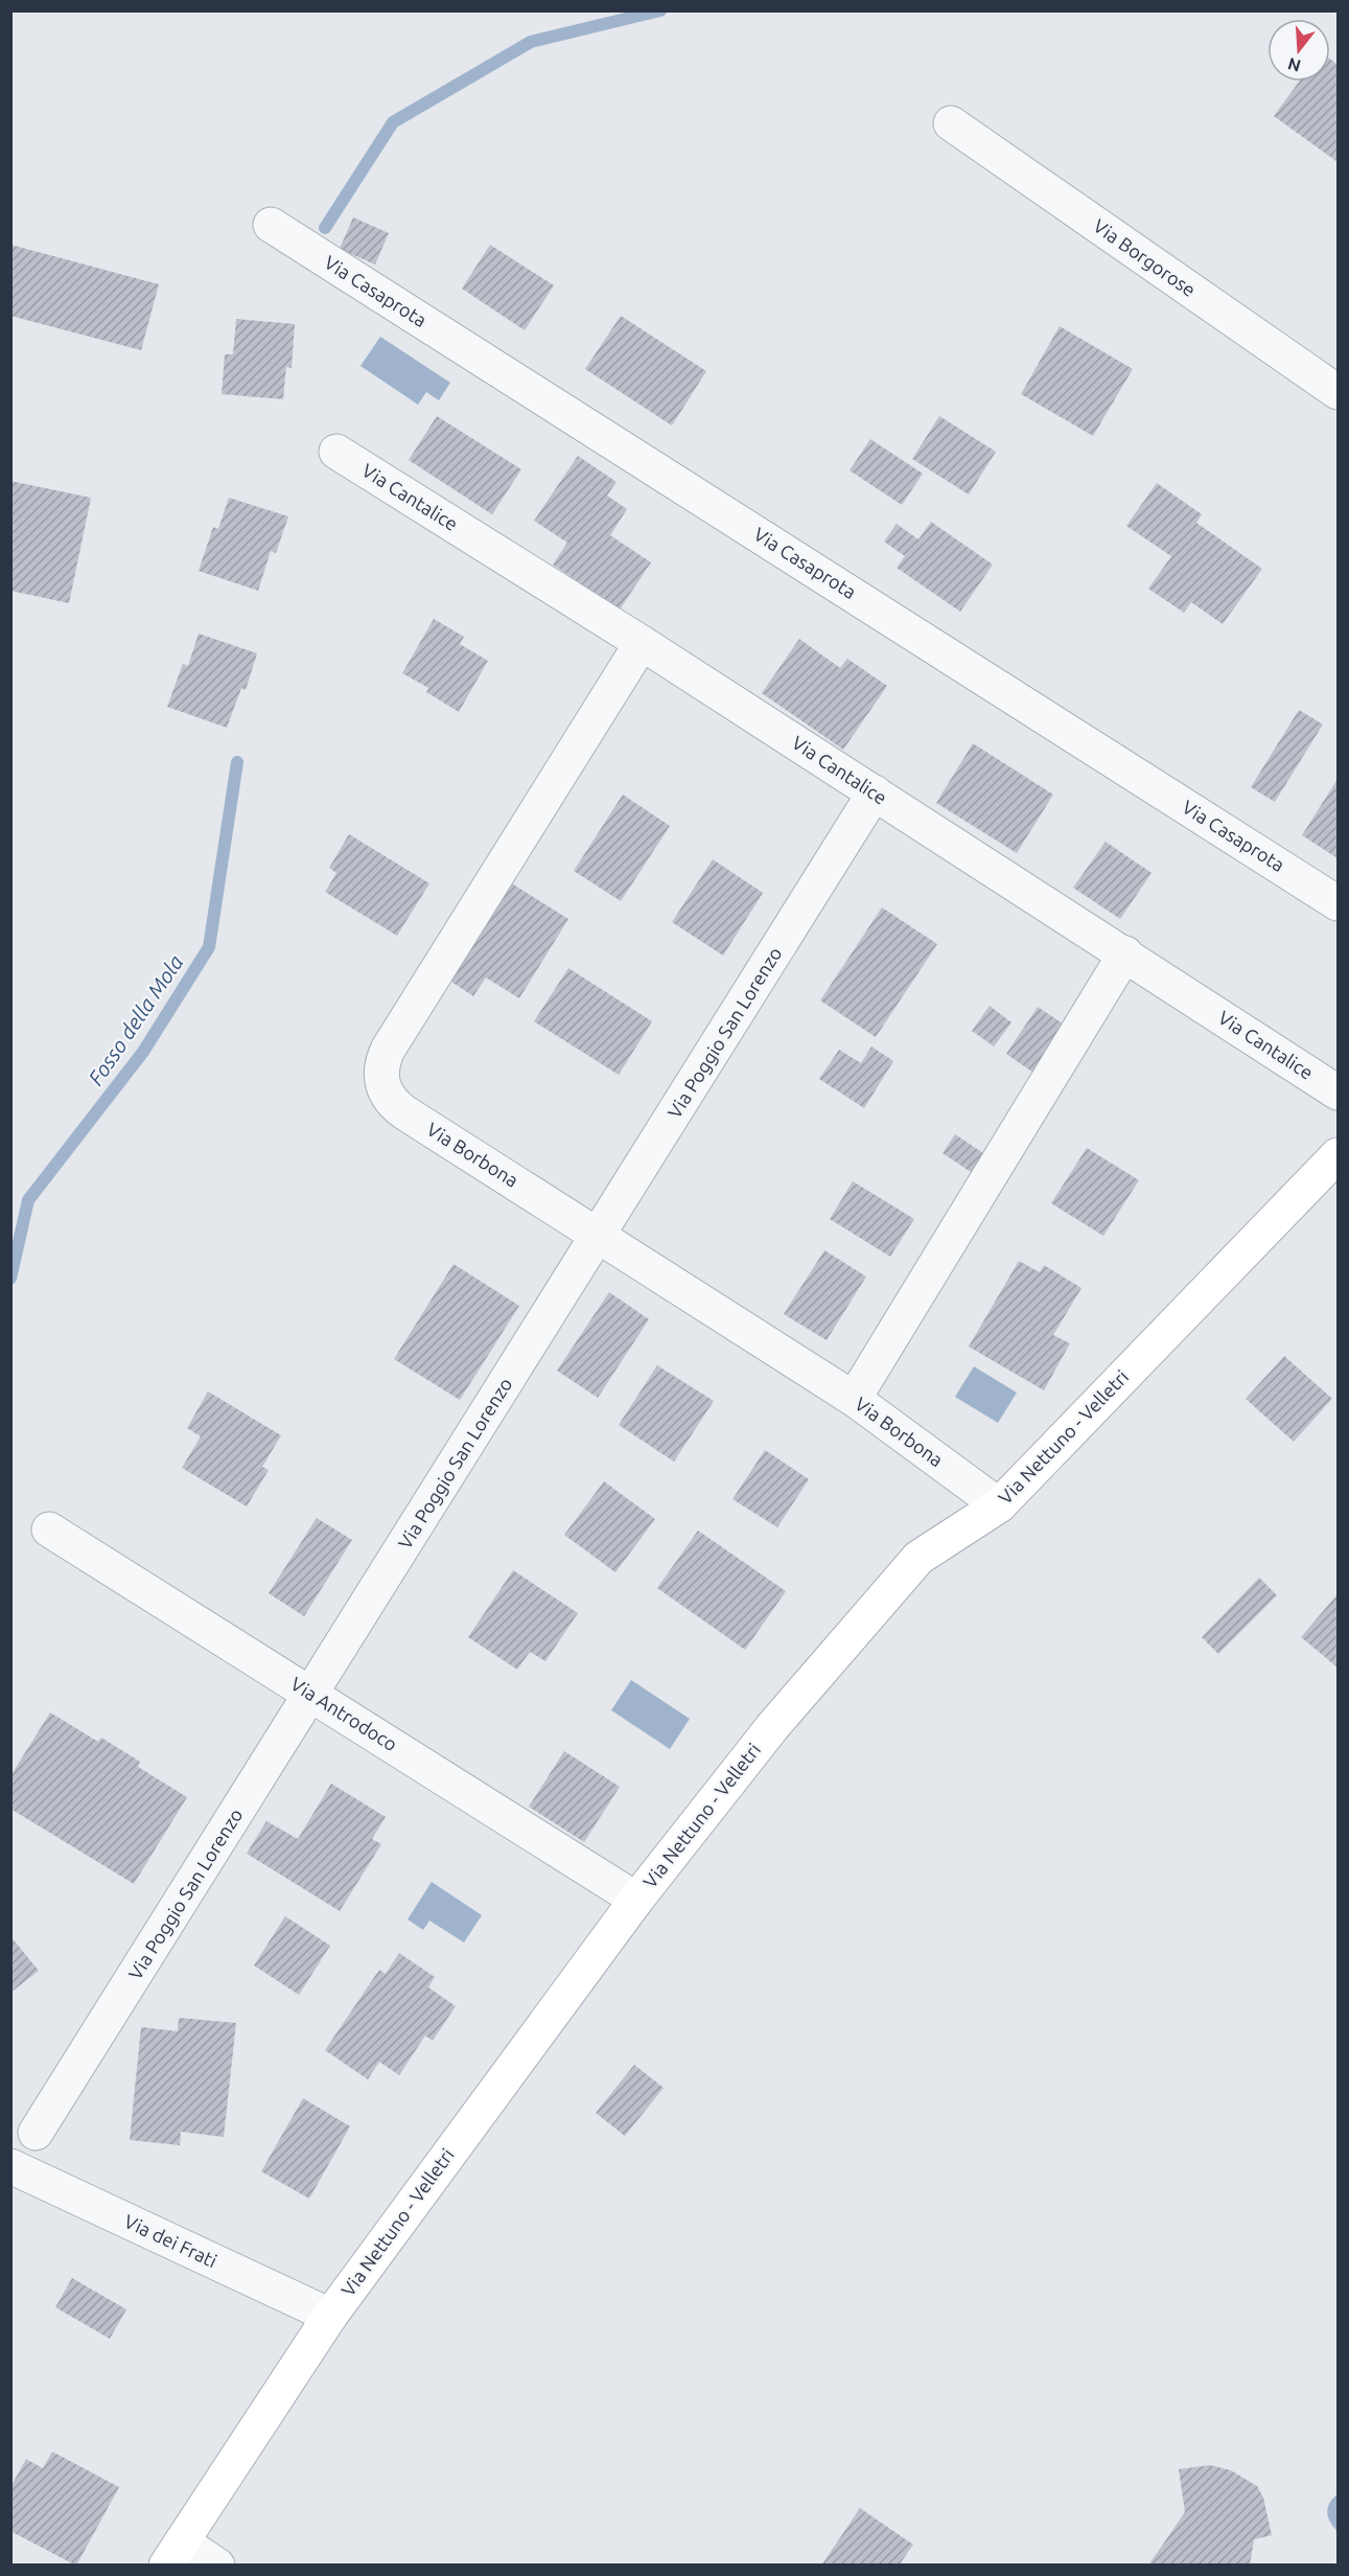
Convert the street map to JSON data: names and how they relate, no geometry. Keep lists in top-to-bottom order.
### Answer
{
  "streets": {
    "main road": ["Via Nettuno - Velletri"],
    "street": [
      "Via Borgorose",
      "Via Casaprota",
      "Via Cantalice",
      "Via Poggio San Lorenzo",
      "Via Borbona",
      "Via Antrodoco",
      "Via dei Frati"
    ]
  },
  "crossings": [
    ["Via Cantalice", "Via Poggio San Lorenzo"],
    ["Via Cantalice", "Via Borbona"],
    ["Via Poggio San Lorenzo", "Via Borbona"],
    ["Via Poggio San Lorenzo", "Via Antrodoco"],
    ["Via Borbona", "Via Nettuno - Velletri"],
    ["Via Nettuno - Velletri", "Via Antrodoco"],
    ["Via Nettuno - Velletri", "Via dei Frati"]
  ],
  "water": ["Fosso della Mola"],
  "north": "bottom"
}
